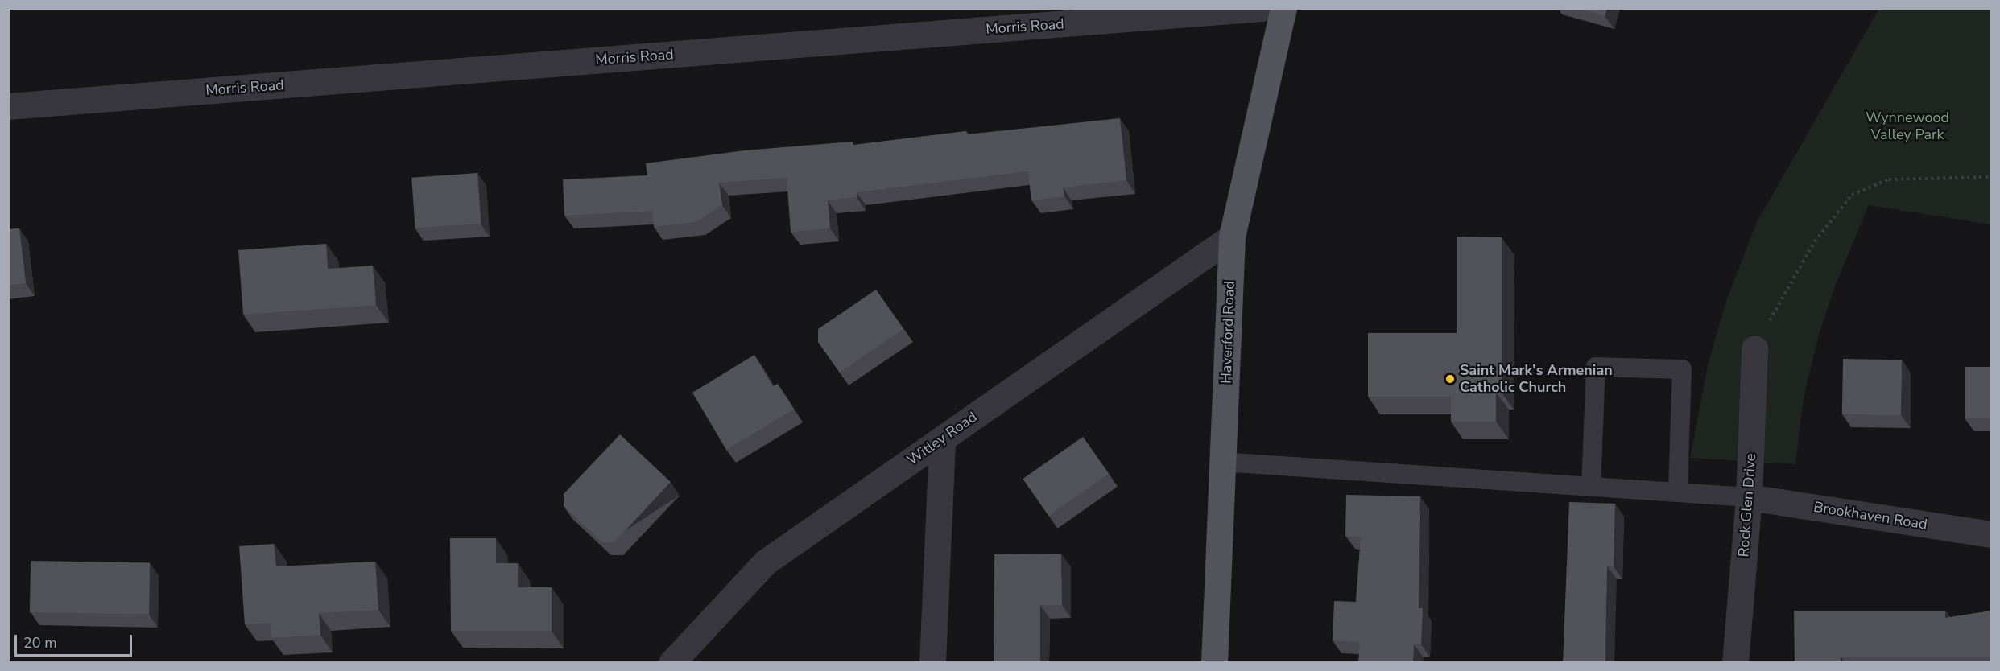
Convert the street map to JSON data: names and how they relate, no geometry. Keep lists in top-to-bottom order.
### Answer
{
  "streets": {
    "main road": ["Haverford Road"],
    "street": [
      "Morris Road",
      "Witley Road",
      "Rock Glen Drive",
      "Brookhaven Road"
    ]
  },
  "crossings": [
    ["Haverford Road", "Witley Road"],
    ["Rock Glen Drive", "Brookhaven Road"]
  ],
  "parks": ["Wynnewood Valley Park"],
  "places": ["Saint Mark's Armenian Catholic Church"],
  "scale_bar": "20 m"
}
